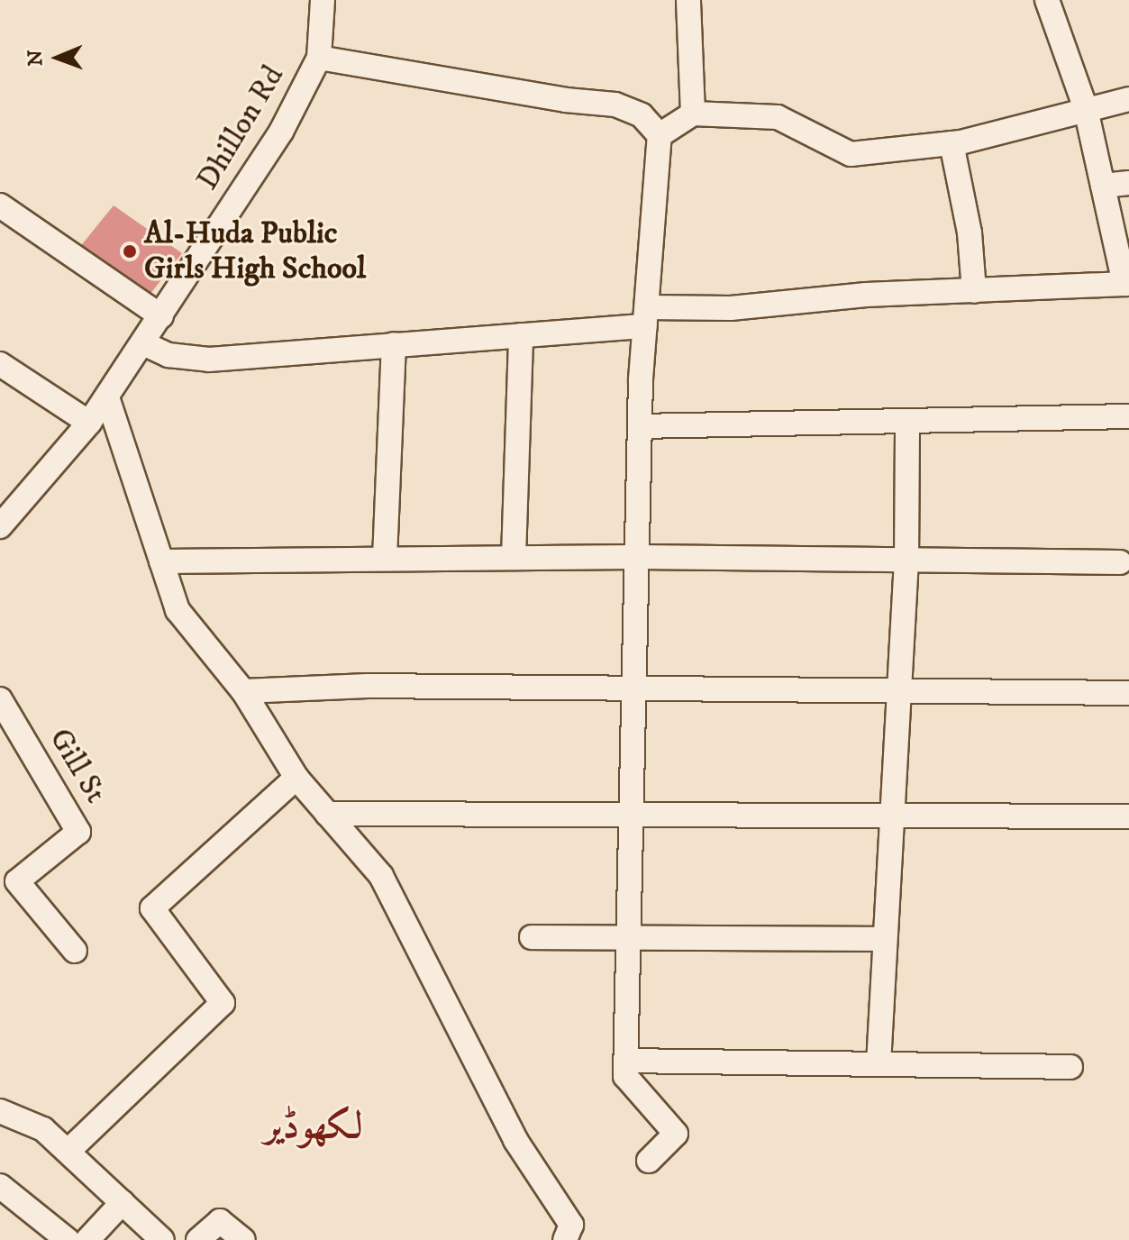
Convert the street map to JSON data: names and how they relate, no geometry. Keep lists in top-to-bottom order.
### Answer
{
  "streets": {
    "street": ["Dhillon Rd", "Gill St"]
  },
  "districts": ["لکھوڈیر"],
  "places": ["Al-Huda Public Girls High School"],
  "north": "left"
}
